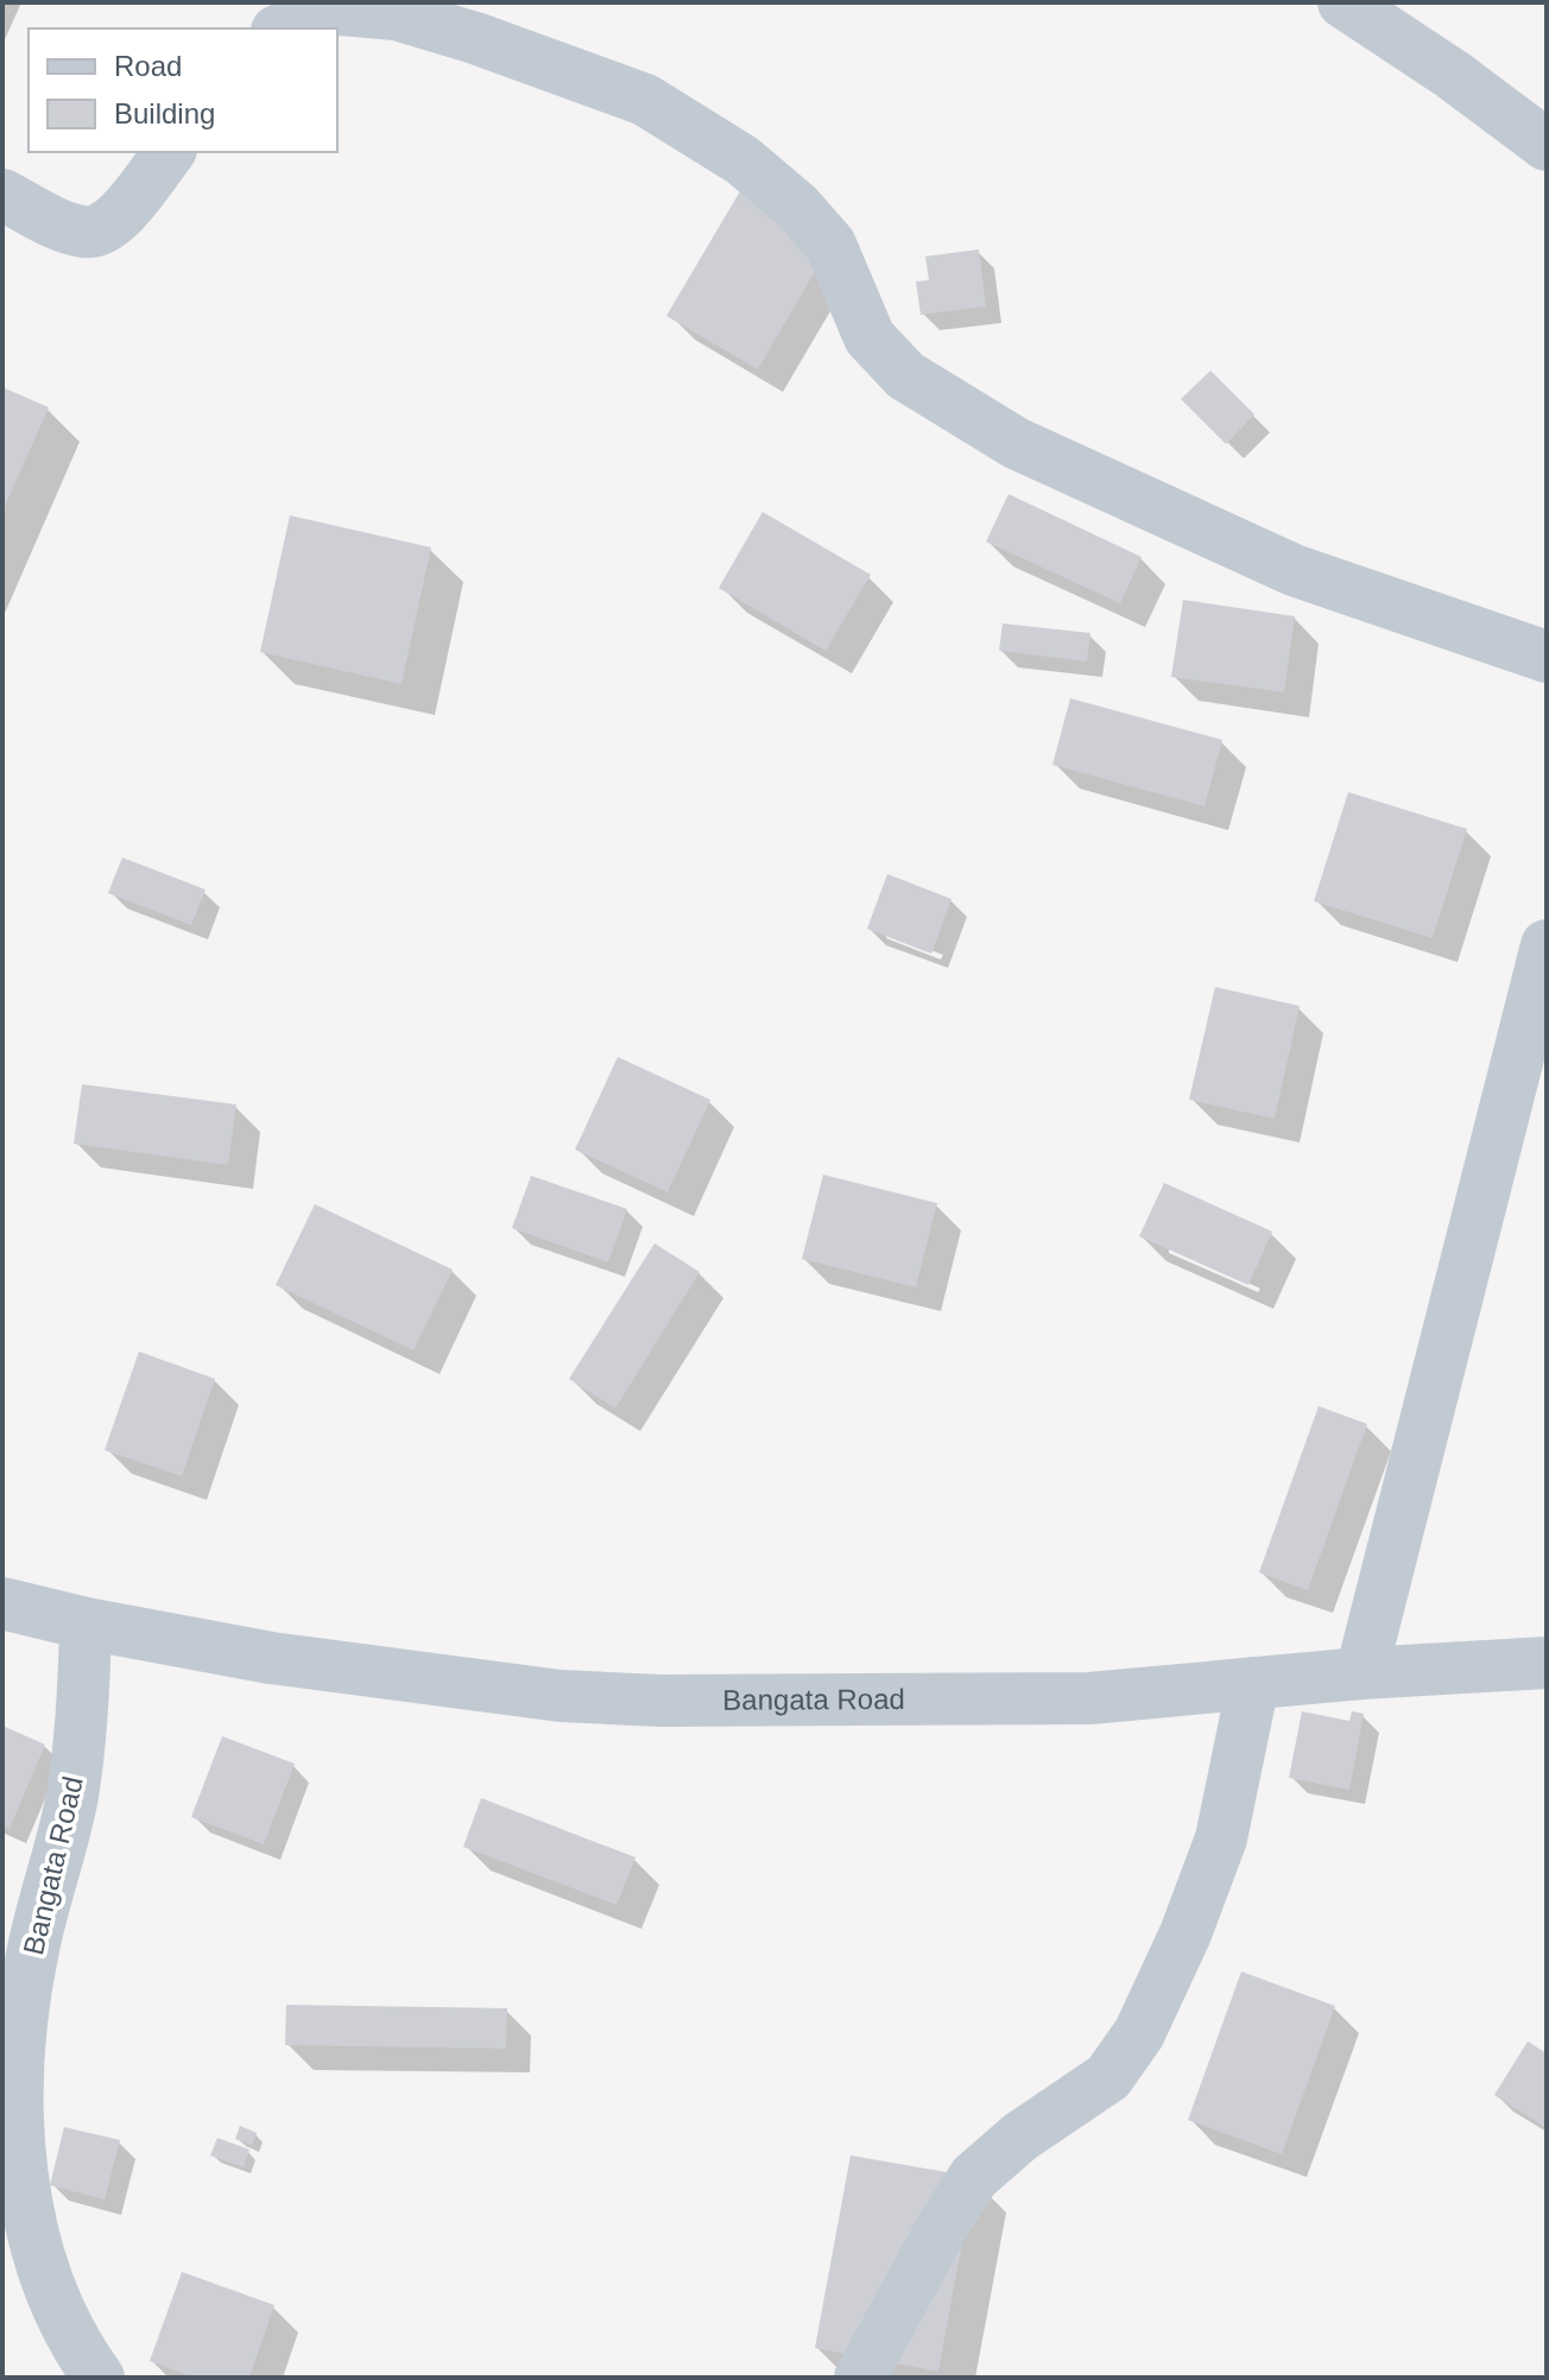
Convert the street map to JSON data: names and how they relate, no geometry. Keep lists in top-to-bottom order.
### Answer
{
  "streets": {
    "street": ["Bangata Road"]
  },
  "legend": ["Road", "Building"]
}
